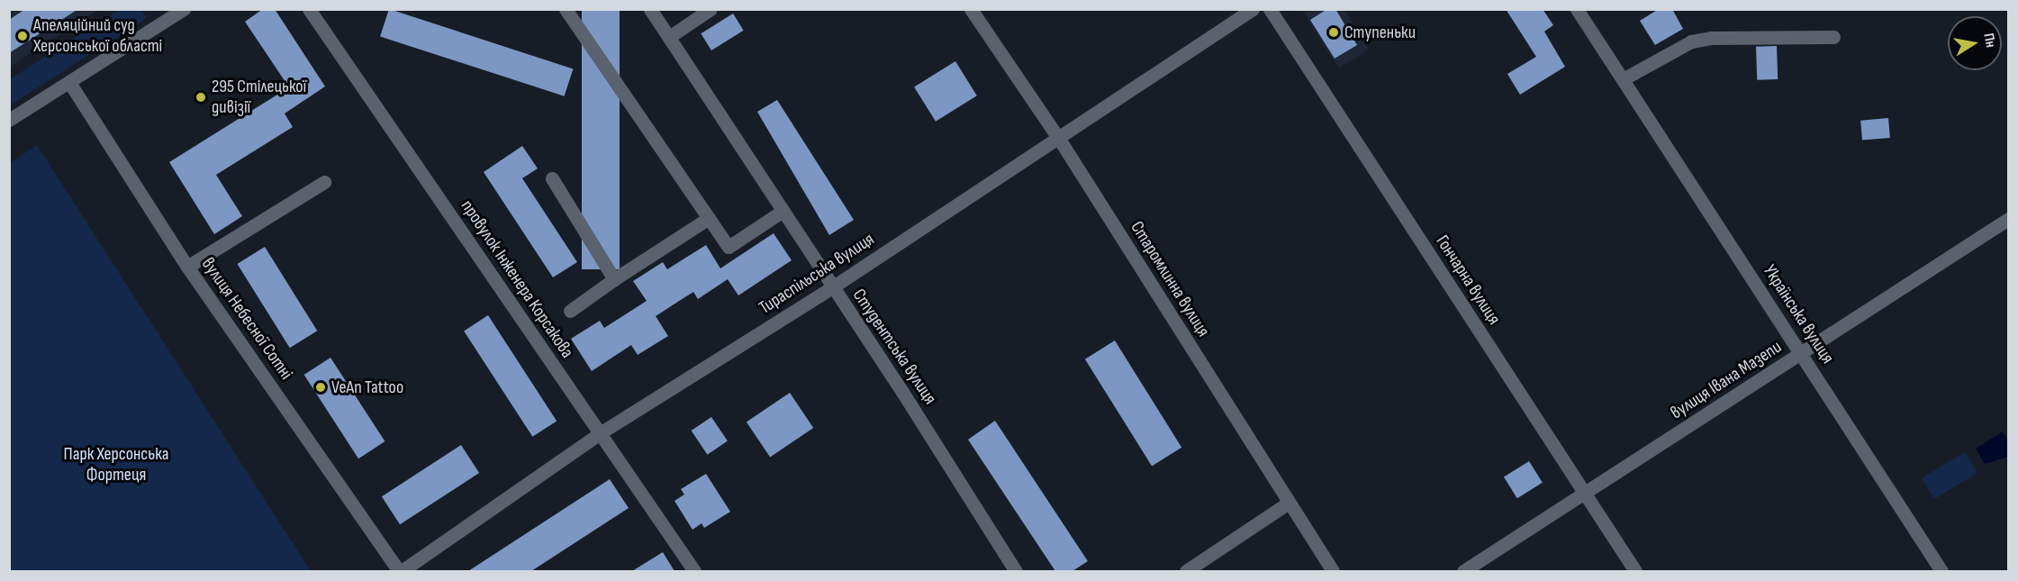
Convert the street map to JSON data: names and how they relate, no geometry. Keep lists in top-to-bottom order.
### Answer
{
  "streets": {
    "street": [
      "Тираспільська вулиця",
      "провулок Інженера Корсакова",
      "Старомлинна вулиця",
      "Гончарна вулиця",
      "Українська вулиця",
      "вулиця Небесної Сотні",
      "Студентська вулиця",
      "вулиця Івана Мазепи"
    ]
  },
  "crossings": [
    ["Тираспільська вулиця", "провулок Інженера Корсакова"],
    ["Тираспільська вулиця", "Старомлинна вулиця"],
    ["Тираспільська вулиця", "вулиця Небесної Сотні"],
    ["Тираспільська вулиця", "Студентська вулиця"],
    ["Гончарна вулиця", "вулиця Івана Мазепи"],
    ["Українська вулиця", "вулиця Івана Мазепи"]
  ],
  "parks": ["Парк Херсонська Фортеця"],
  "places": [
    "Ступеньки",
    "Апеляційний суд Херсонської області",
    "295 Стілецької дивізії",
    "VeAn Tattoo"
  ],
  "north": "right"
}
